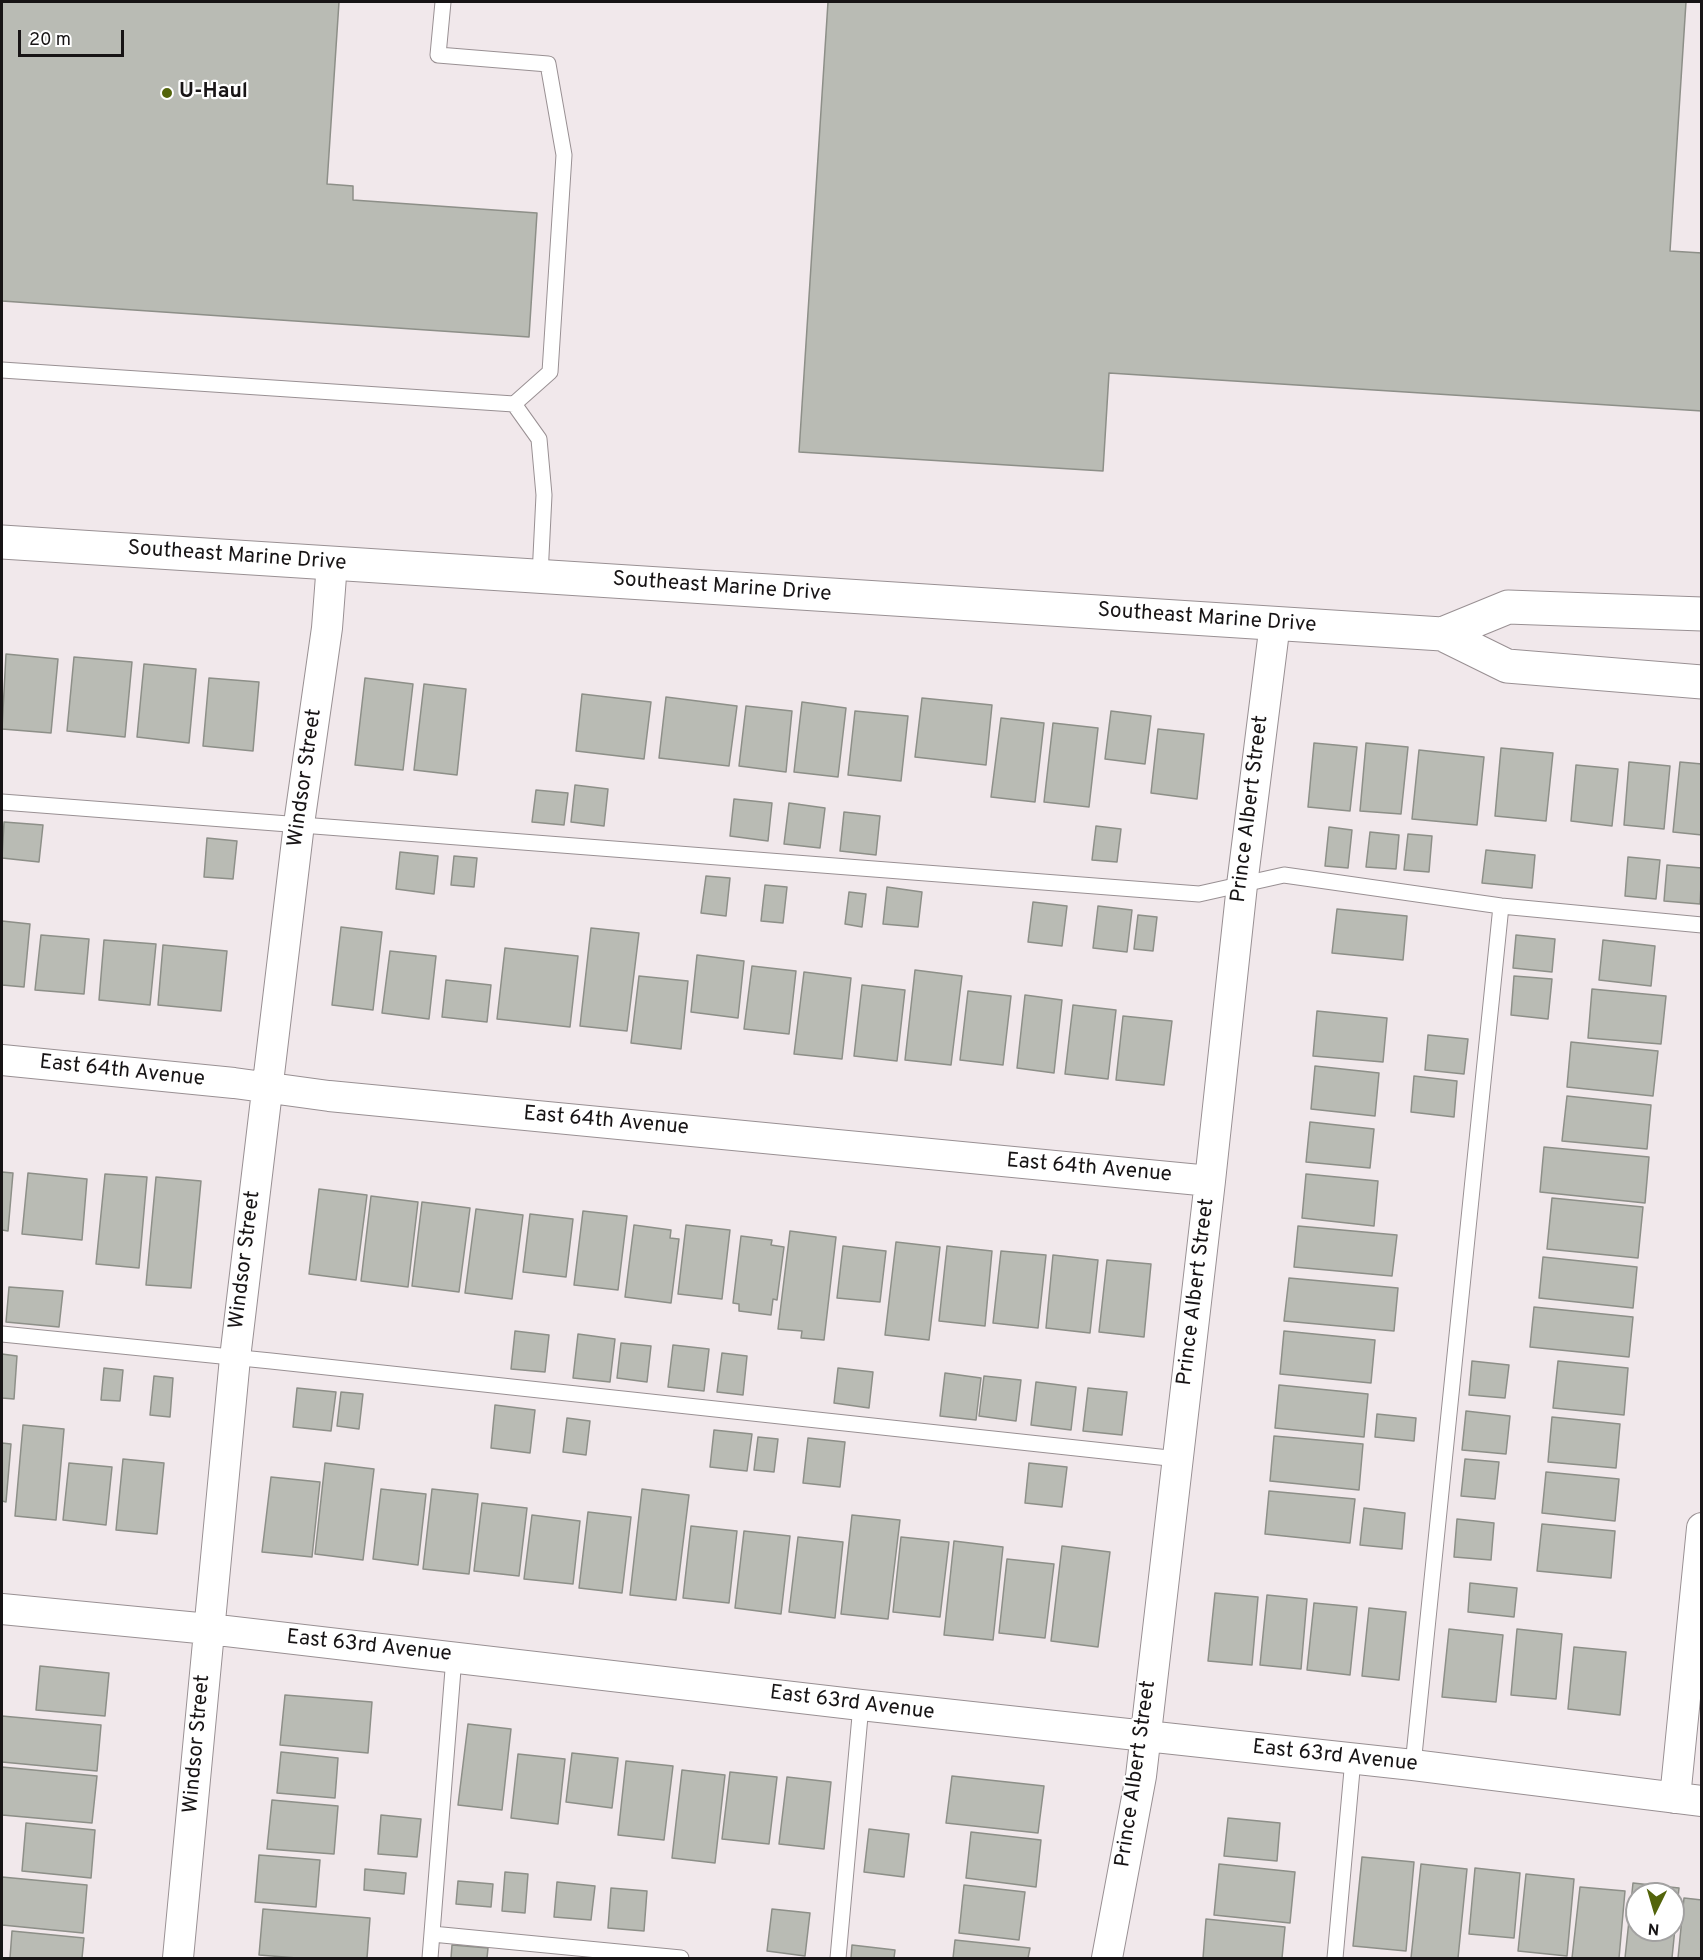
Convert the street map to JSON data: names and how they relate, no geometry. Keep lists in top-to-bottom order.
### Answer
{
  "streets": {
    "main road": ["Southeast Marine Drive"],
    "street": [
      "Windsor Street",
      "Prince Albert Street",
      "East 64th Avenue",
      "East 63rd Avenue"
    ]
  },
  "crossings": [
    ["Southeast Marine Drive", "Windsor Street"],
    ["Southeast Marine Drive", "Prince Albert Street"],
    ["Windsor Street", "East 64th Avenue"],
    ["Windsor Street", "East 63rd Avenue"],
    ["Prince Albert Street", "East 64th Avenue"],
    ["Prince Albert Street", "East 63rd Avenue"]
  ],
  "places": ["U-Haul"],
  "scale_bar": "20 m",
  "north": "bottom"
}
